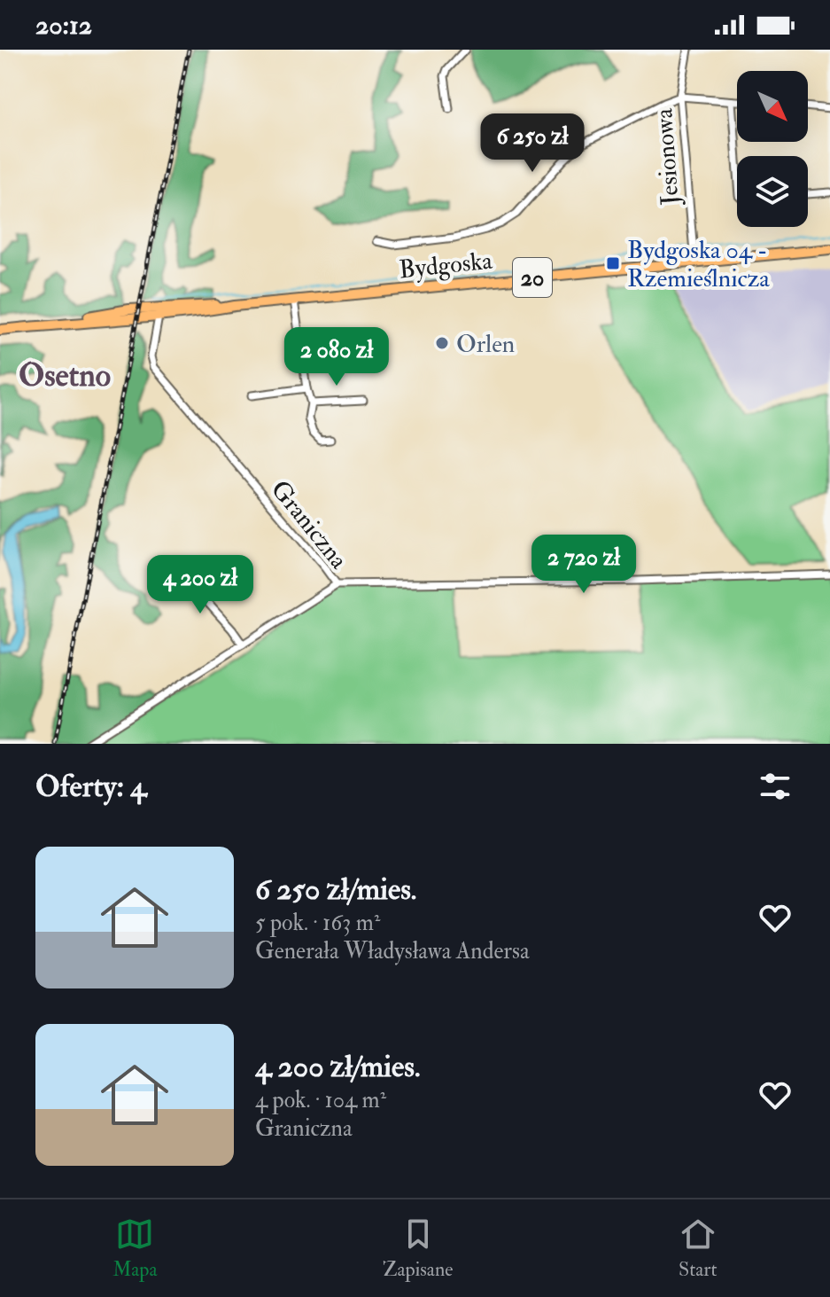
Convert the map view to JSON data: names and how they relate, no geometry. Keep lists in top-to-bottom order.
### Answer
{
  "streets": {
    "main road": ["Bydgoska", "20"],
    "street": ["Jesionowa", "Graniczna"]
  },
  "crossings": [
    ["Jesionowa", "Bydgoska"],
    ["Bydgoska", "Graniczna"]
  ],
  "districts": ["Osetno"],
  "places": {
    "transit": ["Bydgoska 04 - Rzemieślnicza"],
    "other": ["Orlen"]
  },
  "north": "bottom right",
  "page": {
    "status": "20:12",
    "price": [
      "6 250 zł",
      "2 080 zł",
      "2 720 zł",
      "4 200 zł"
    ],
    "heading": "Oferty: 4",
    "list": [
      {
        "name": "6 250 zł/mies.",
        "note": "5 pok. · 163 m² · Generała Władysława Andersa"
      },
      {
        "name": "4 200 zł/mies.",
        "note": "4 pok. · 104 m² · Graniczna"
      }
    ],
    "tabs": ["Mapa", "Zapisane", "Start"]
  }
}
